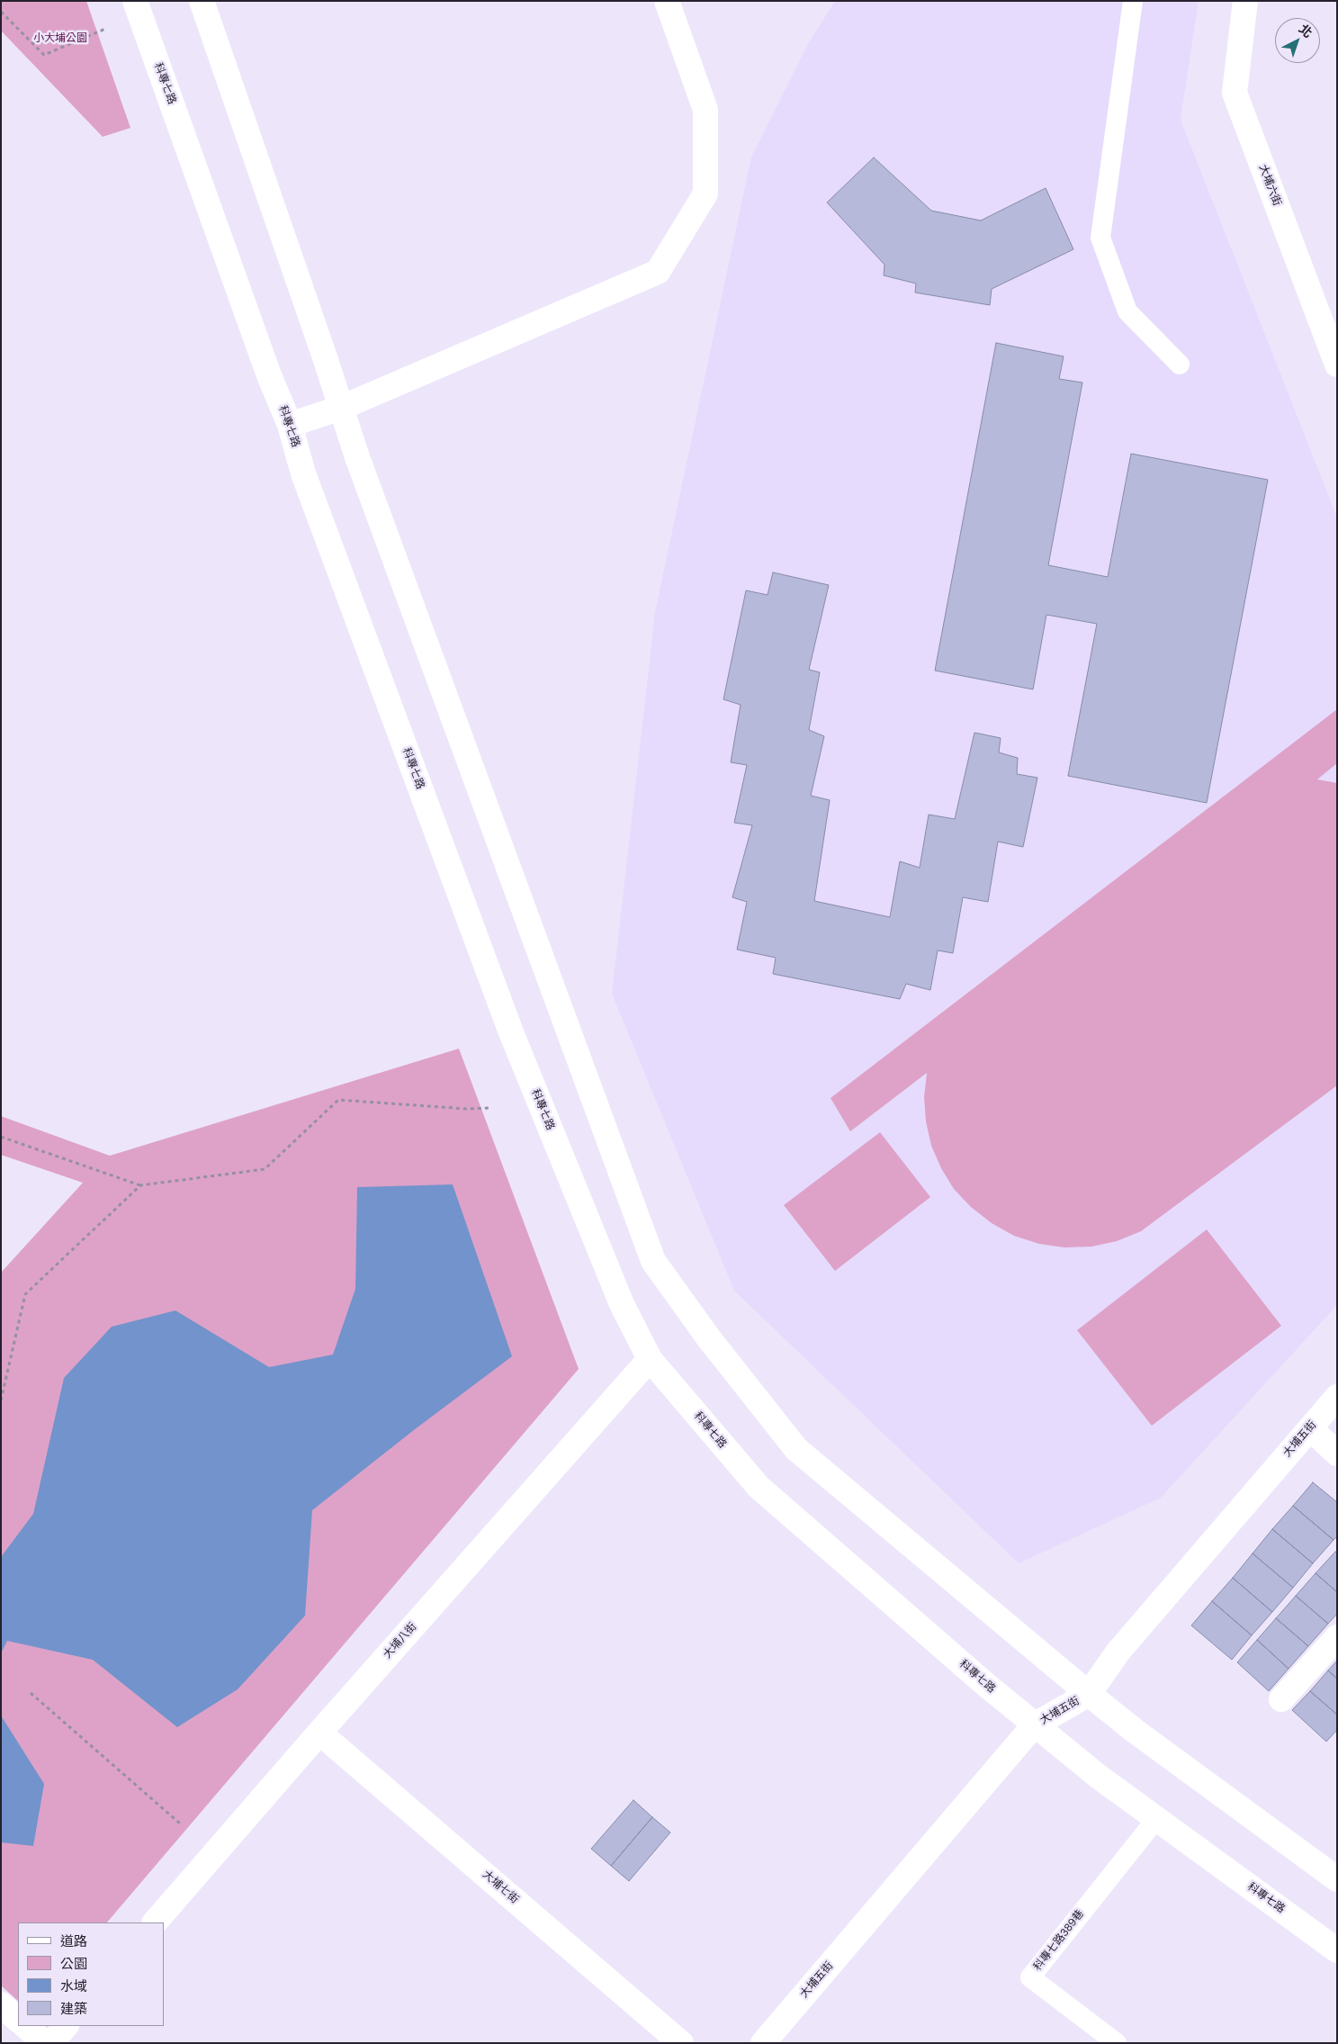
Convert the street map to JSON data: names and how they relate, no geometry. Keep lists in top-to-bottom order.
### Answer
{
  "streets": {
    "street": [
      "科專七路",
      "大埔六街",
      "大埔五街",
      "大埔八街",
      "大埔七街"
    ],
    "lane": ["科專七路389巷"]
  },
  "crossings": [
    ["科專七路", "大埔五街"],
    ["科專七路", "大埔八街"],
    ["科專七路", "科專七路389巷"],
    ["大埔八街", "大埔七街"]
  ],
  "parks": ["小大埔公園"],
  "legend": [
    "道路",
    "公園",
    "水域",
    "建築"
  ],
  "north": "top right"
}
